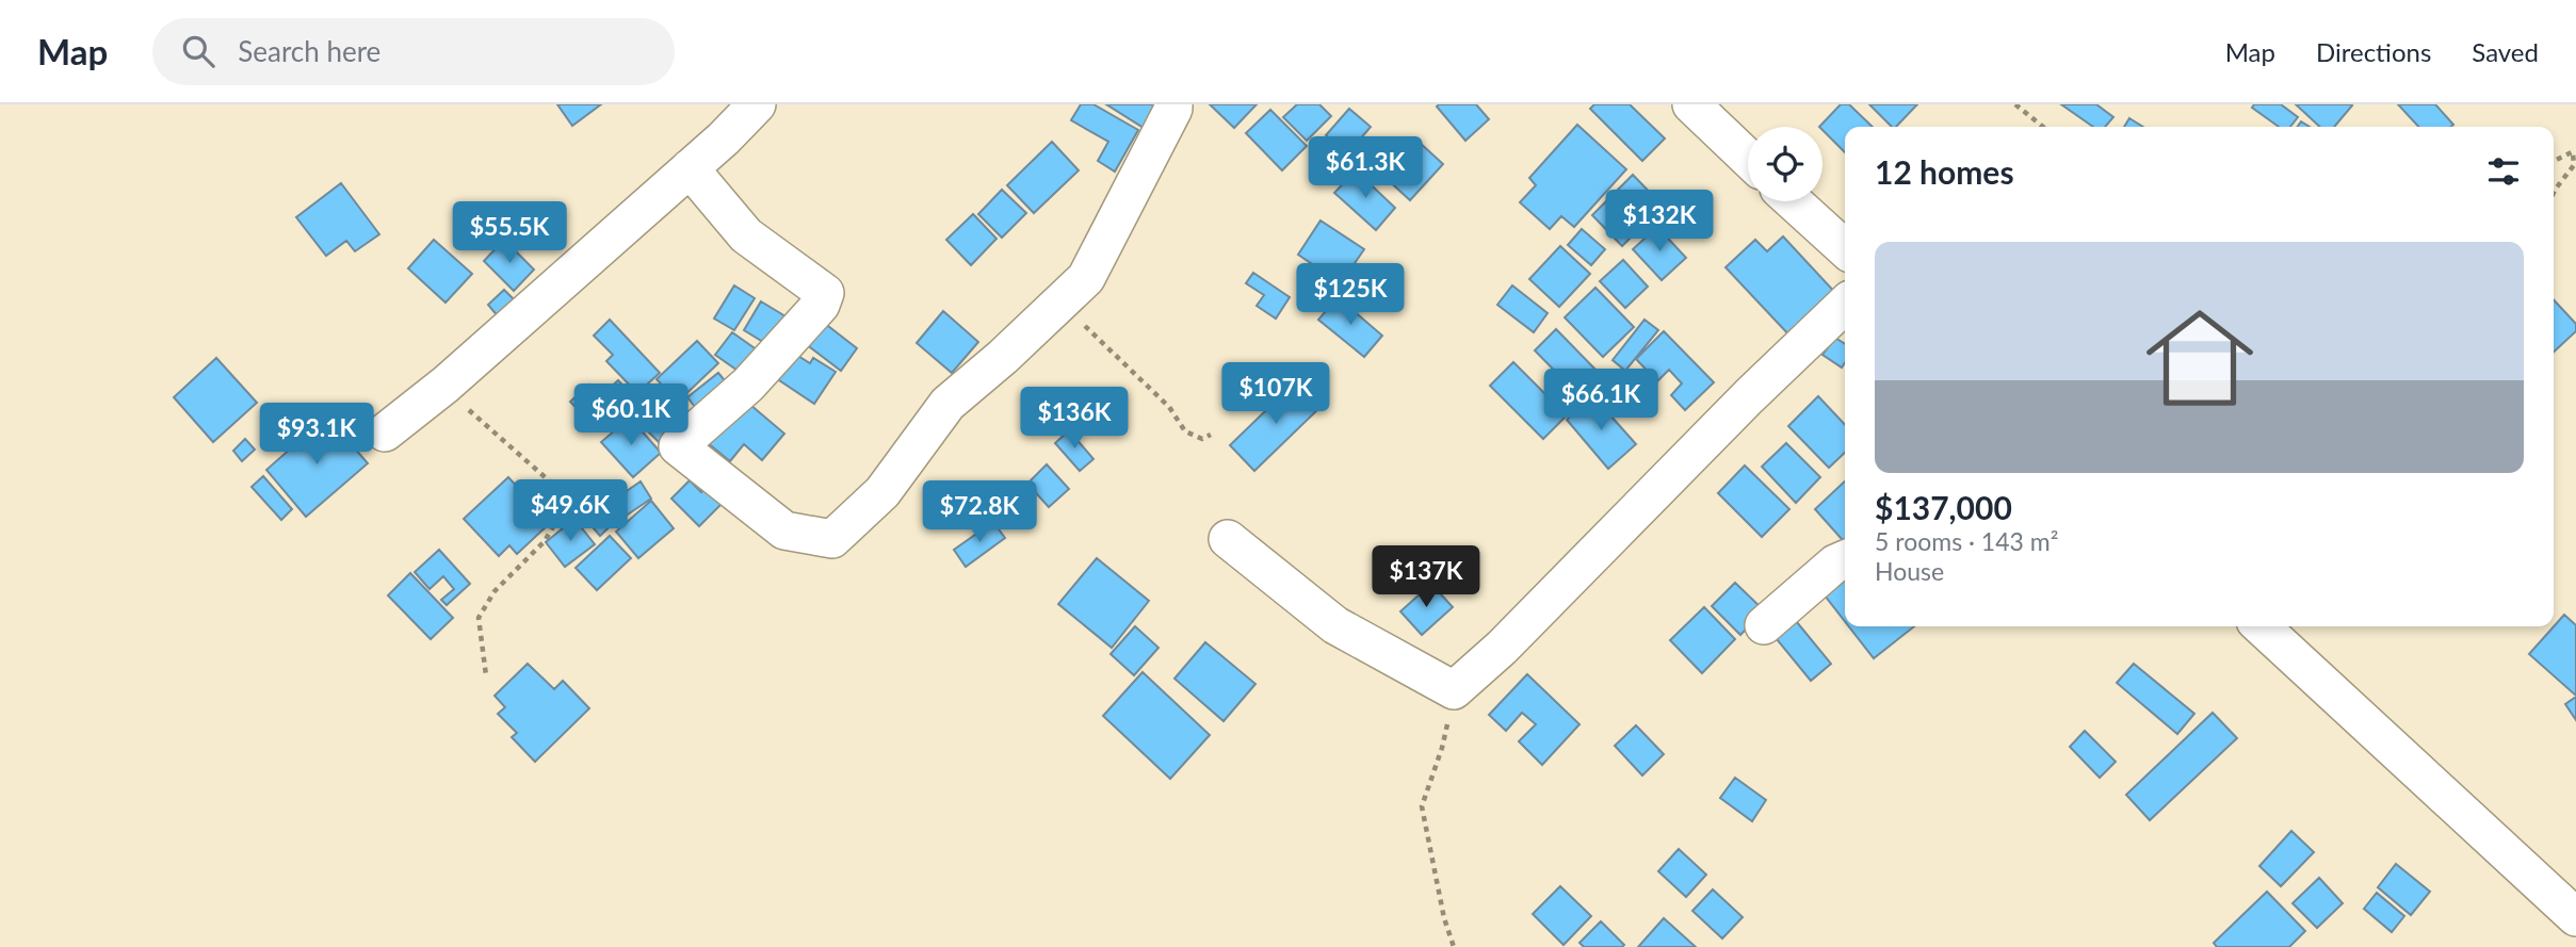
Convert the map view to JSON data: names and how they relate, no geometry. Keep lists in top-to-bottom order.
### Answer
{
  "page": {
    "header": "Map",
    "search": "Search here",
    "nav": ["Map", "Directions", "Saved"],
    "heading": "12 homes",
    "price": [
      "$61.3K",
      "$132K",
      "$55.5K",
      "$125K",
      "$107K",
      "$66.1K",
      "$60.1K",
      "$136K",
      "$93.1K",
      "$49.6K",
      "$72.8K",
      "$137K"
    ],
    "list": [
      {
        "name": "$137,000",
        "note": "5 rooms · 143 m² · House"
      }
    ]
  }
}
